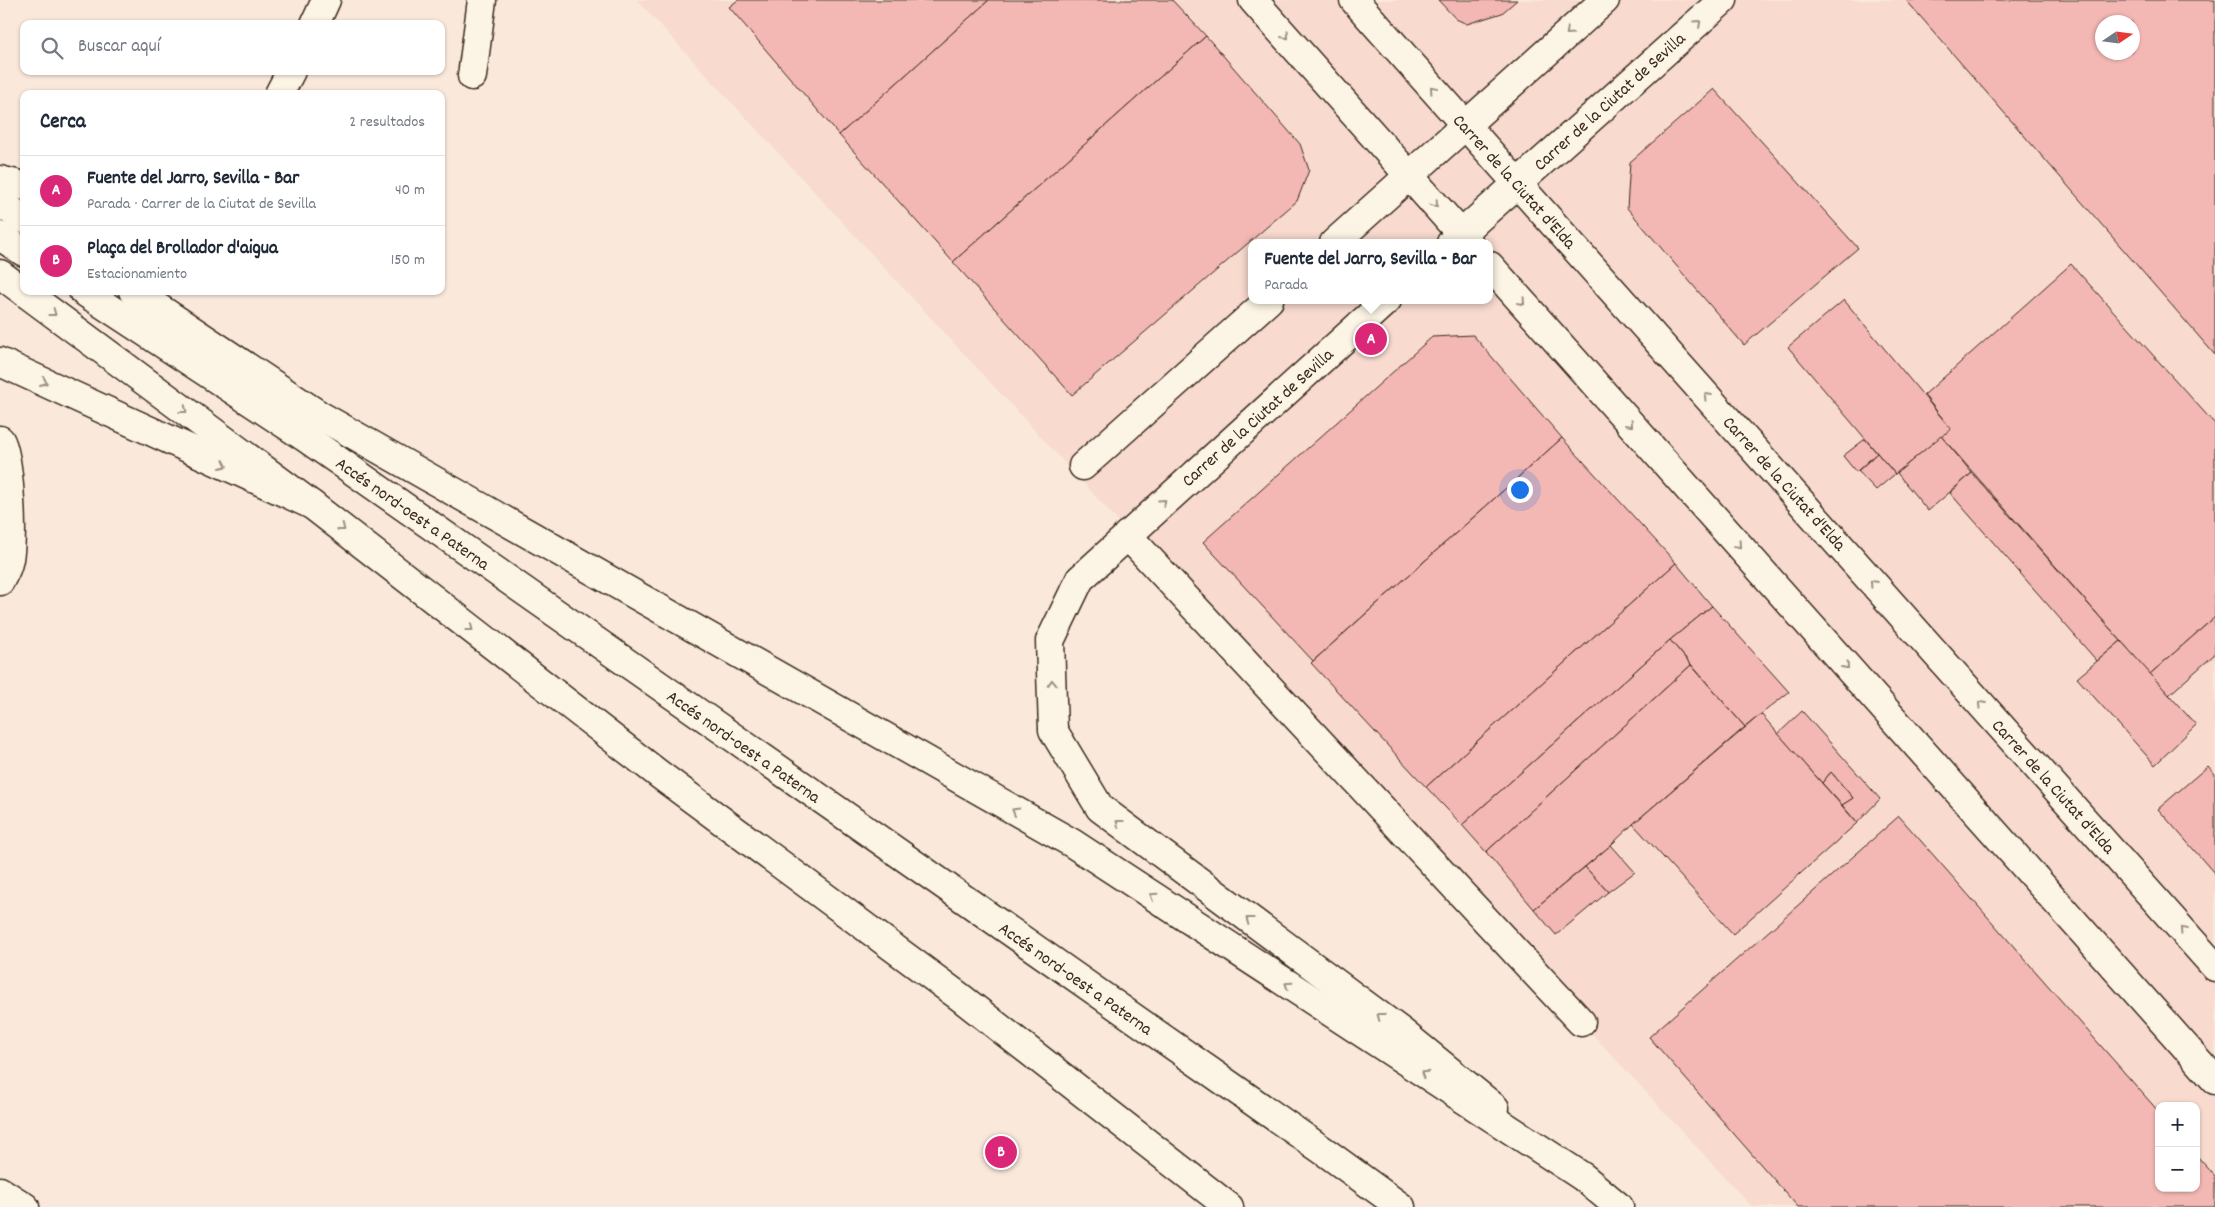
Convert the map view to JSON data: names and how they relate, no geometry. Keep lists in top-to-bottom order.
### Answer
{
  "streets": {
    "main road": ["Carrer de la Ciutat de Sevilla", "Carrer de la Ciutat d'Elda", "Accés nord-oest a Paterna"]
  },
  "crossings": [
    ["Carrer de la Ciutat de Sevilla", "Carrer de la Ciutat d'Elda"]
  ],
  "north": "right",
  "page": {
    "search": "Buscar aquí",
    "heading": ["Cerca", "2 resultados"],
    "list": [
      {
        "mark": "A",
        "name": "Fuente del Jarro, Sevilla - Bar",
        "note": "Parada · Carrer de la Ciutat de Sevilla",
        "value": "40 m"
      },
      {
        "mark": "B",
        "name": "Plaça del Brollador d'aigua",
        "note": "Estacionamiento",
        "value": "150 m"
      }
    ],
    "popup": ["Fuente del Jarro, Sevilla - Bar", "Parada"],
    "pins": ["A", "B"],
    "map_buttons": ["+", "−"]
  }
}
